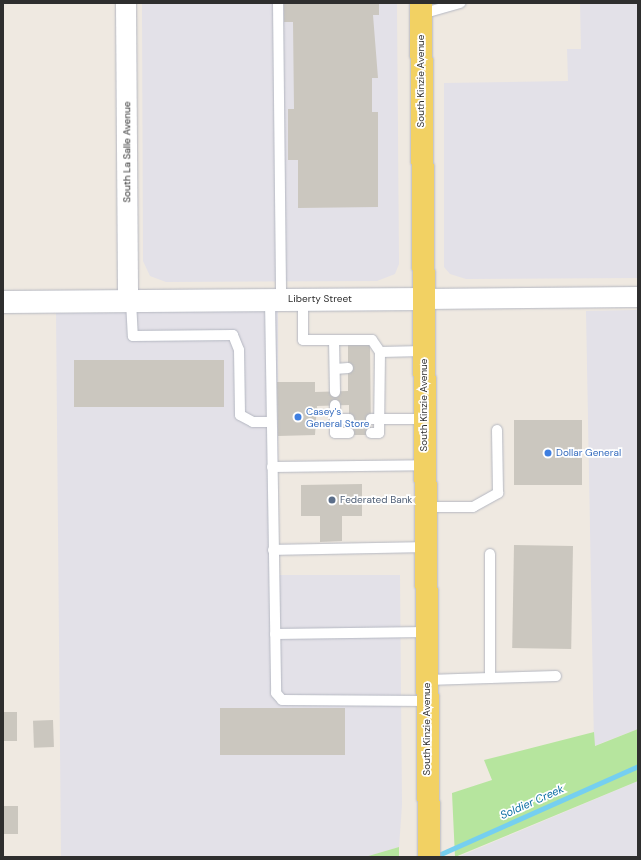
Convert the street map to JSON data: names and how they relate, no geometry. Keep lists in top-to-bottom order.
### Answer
{
  "streets": {
    "main road": ["South Kinzie Avenue"],
    "street": ["South La Salle Avenue", "Liberty Street"]
  },
  "crossings": [
    ["South Kinzie Avenue", "Liberty Street"],
    ["South La Salle Avenue", "Liberty Street"]
  ],
  "water": ["Soldier Creek"],
  "places": ["Casey's General Store", "Dollar General", "Federated Bank"]
}
